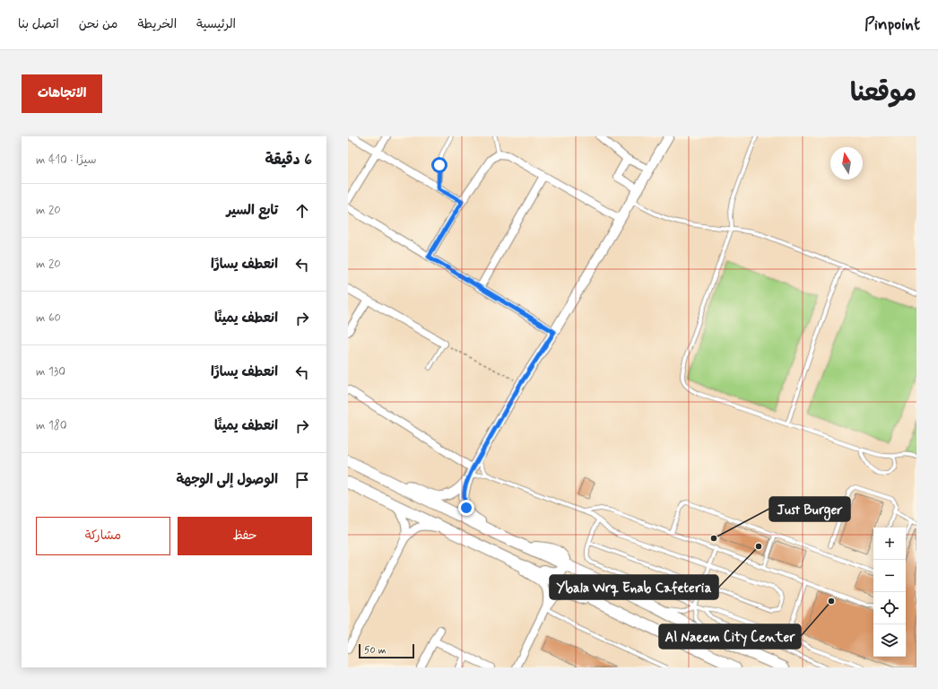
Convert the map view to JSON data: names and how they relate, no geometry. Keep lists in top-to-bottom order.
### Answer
{
  "places": ["Just Burger", "Ybala Wrq Enab Cafeteria", "Al Naeem City Center"],
  "scale_bar": "50 m",
  "north": "top",
  "page": {
    "header": "Pinpoint",
    "nav": [
      "الرئيسية",
      "الخريطة",
      "من نحن",
      "اتصل بنا"
    ],
    "title": "موقعنا",
    "buttons": [
      "الاتجاهات",
      ["حفظ", "مشاركة"]
    ],
    "heading": ["6 دقيقة", "سيرًا · 410 m"],
    "list": [
      ["تابع السير", "20 m"],
      ["انعطف يسارًا", "20 m"],
      ["انعطف يمينًا", "60 m"],
      ["انعطف يسارًا", "130 m"],
      ["انعطف يمينًا", "180 m"],
      "الوصول إلى الوجهة"
    ],
    "map_buttons": ["+", "−"],
    "scale": "50 m"
  }
}
